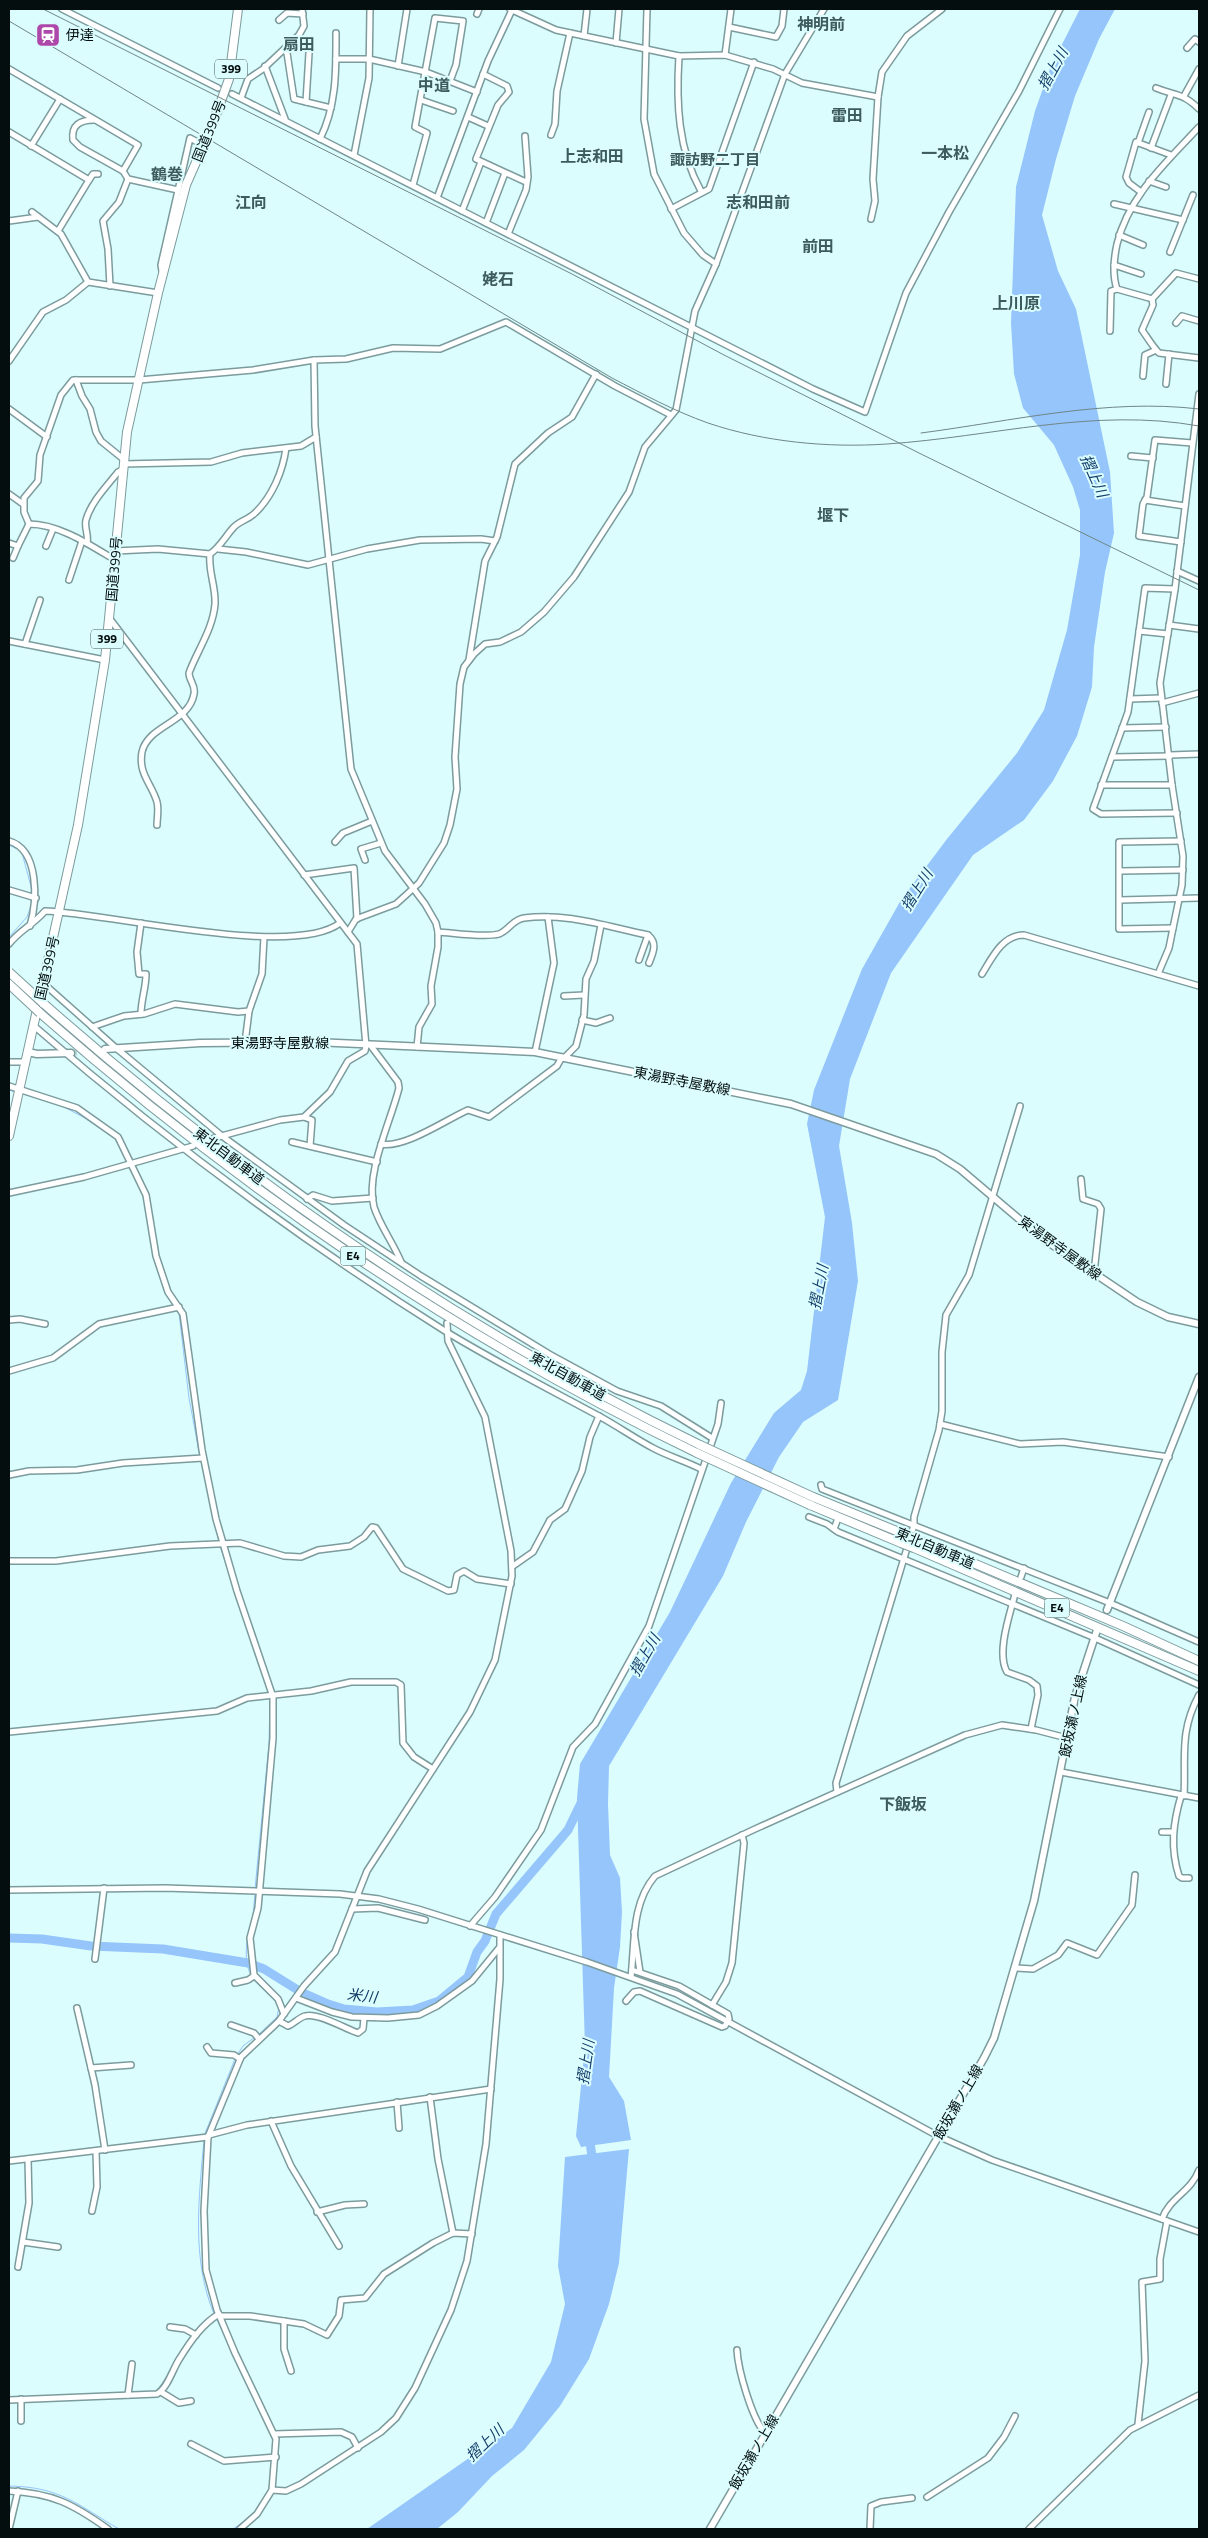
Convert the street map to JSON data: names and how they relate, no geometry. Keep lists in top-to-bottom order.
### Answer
{
  "streets": {
    "highway": [
      "399",
      "国道399号",
      "東北自動車道",
      "E4"
    ],
    "main road": ["東湯野寺屋敷線", "飯坂瀬ノ上線"]
  },
  "districts": [
    "神明前",
    "扇田",
    "中道",
    "雷田",
    "一本松",
    "上志和田",
    "諏訪野二丁目",
    "鶴巻",
    "江向",
    "志和田前",
    "前田",
    "姥石",
    "上川原",
    "堰下",
    "下飯坂"
  ],
  "water": ["摺上川", "米川"],
  "places": {
    "station": ["伊達"]
  }
}
